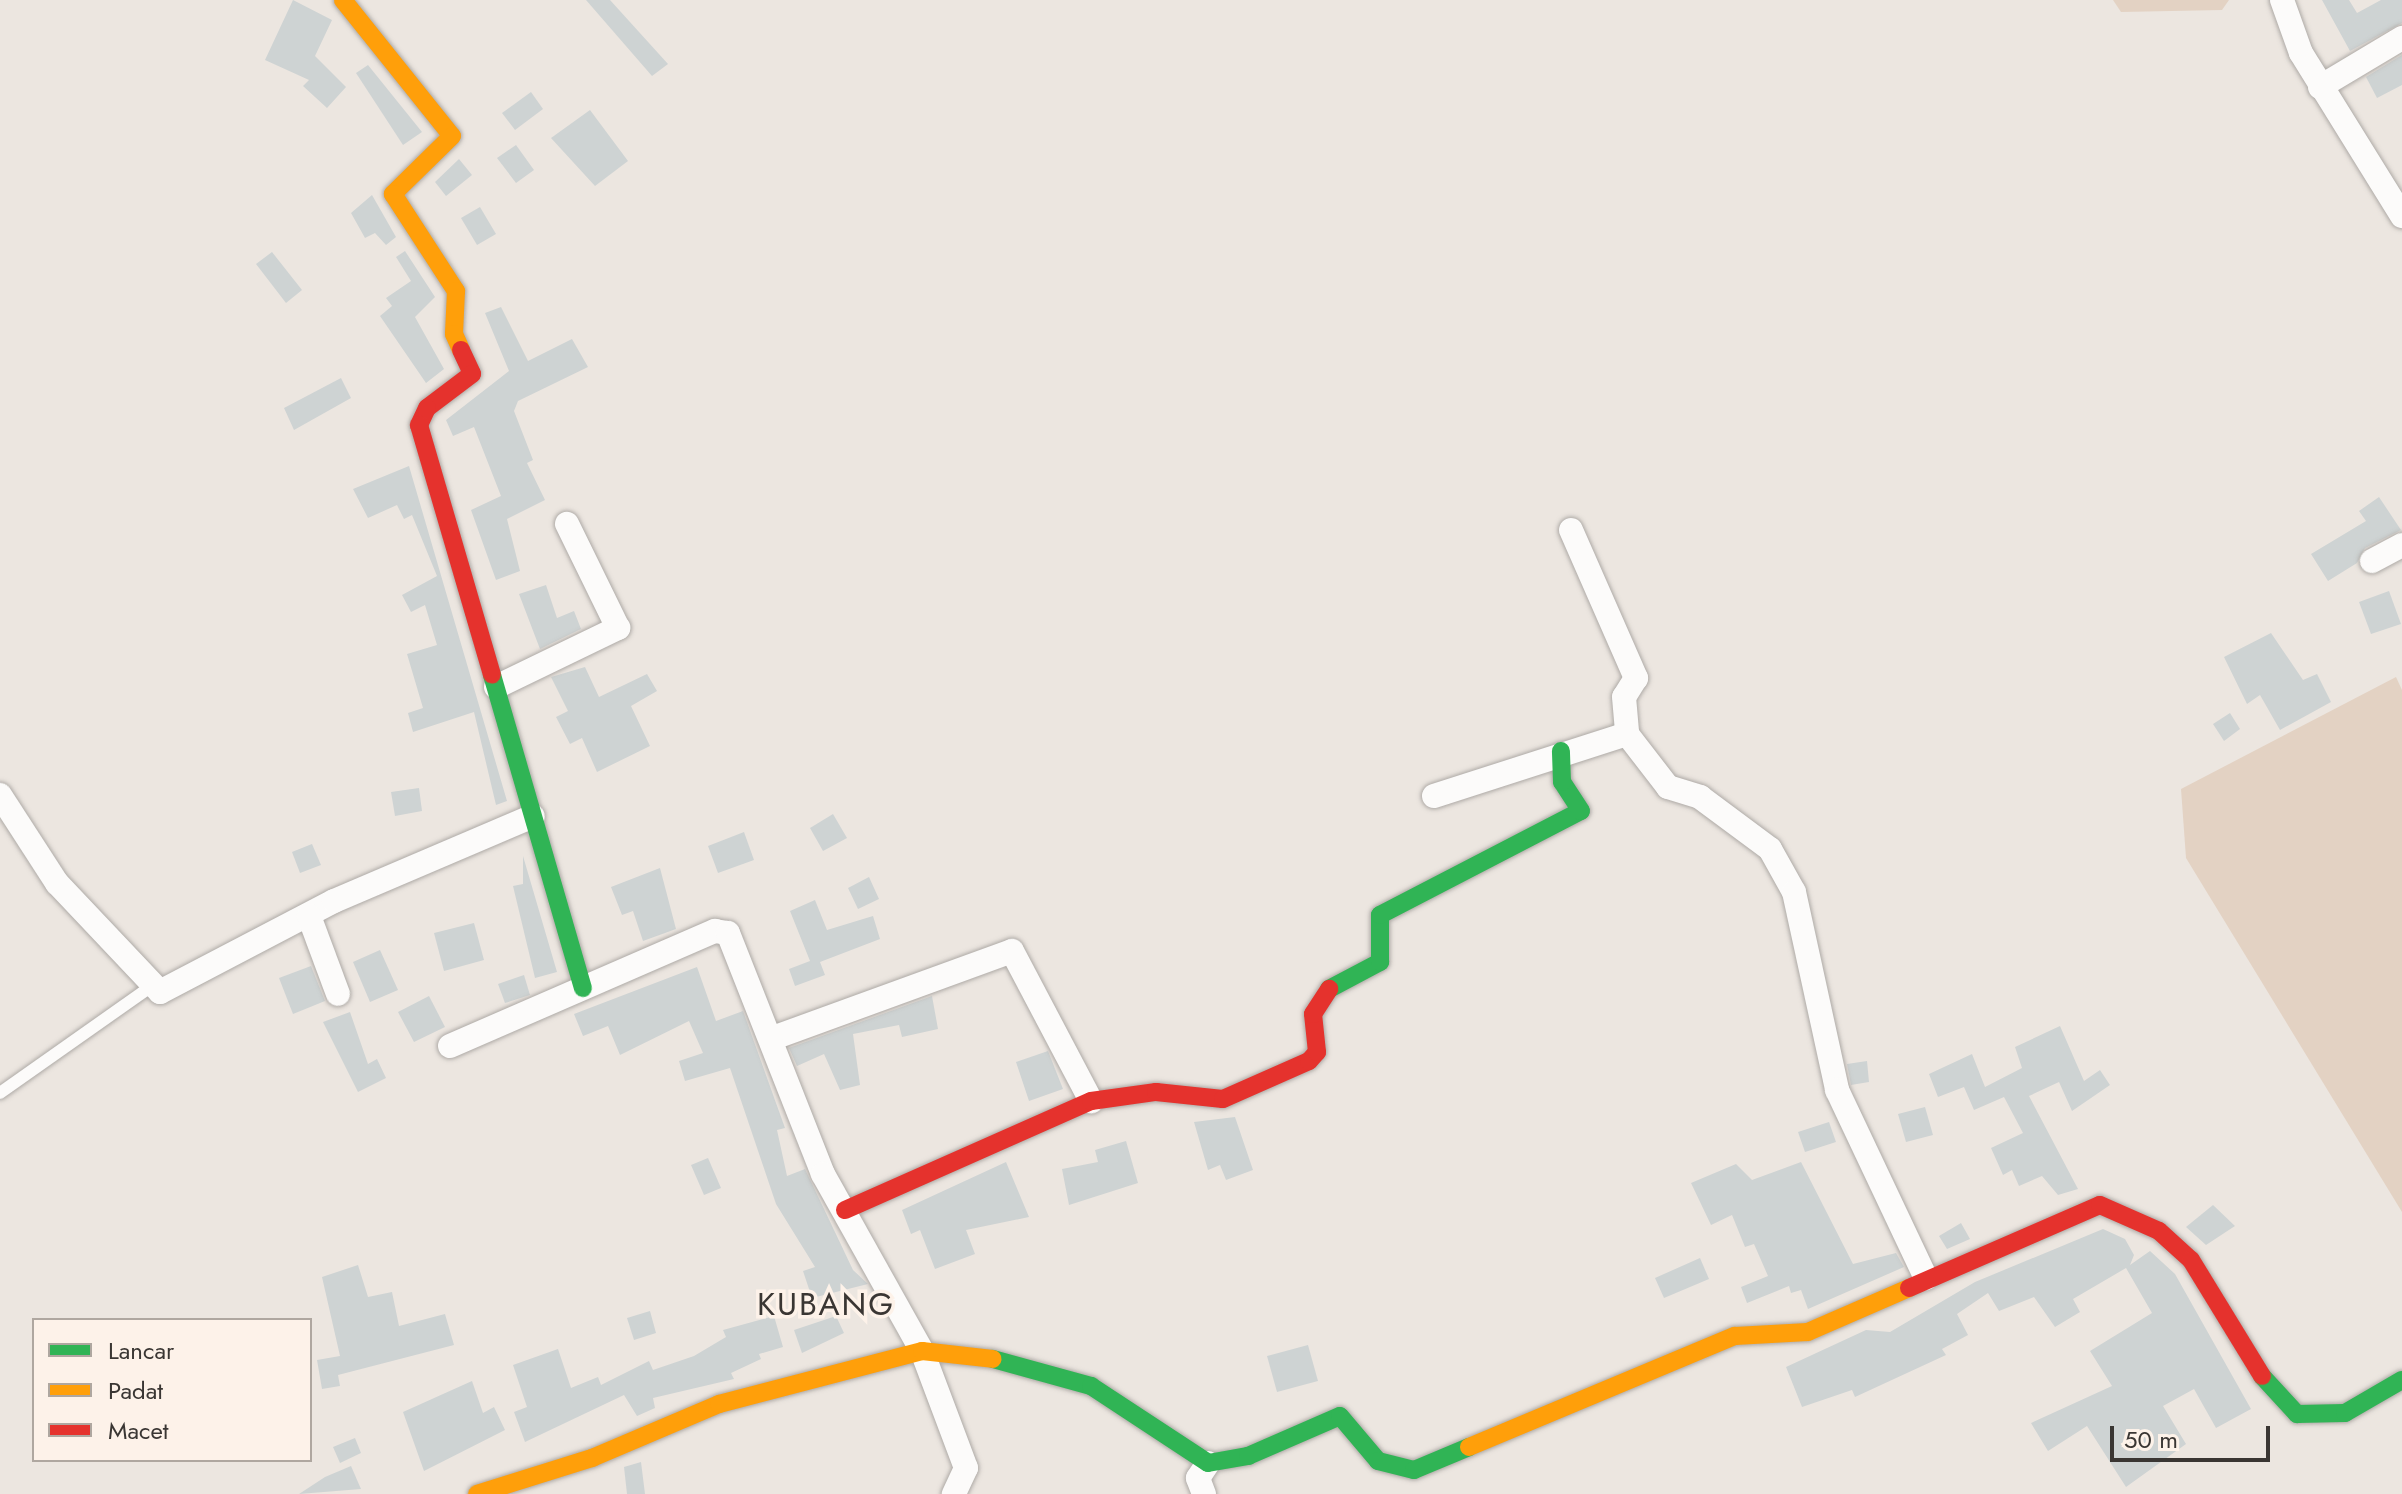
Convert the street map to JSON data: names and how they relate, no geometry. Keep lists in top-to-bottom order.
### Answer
{
  "districts": ["KUBANG"],
  "legend": ["Lancar", "Padat", "Macet"],
  "scale_bar": "50 m"
}
